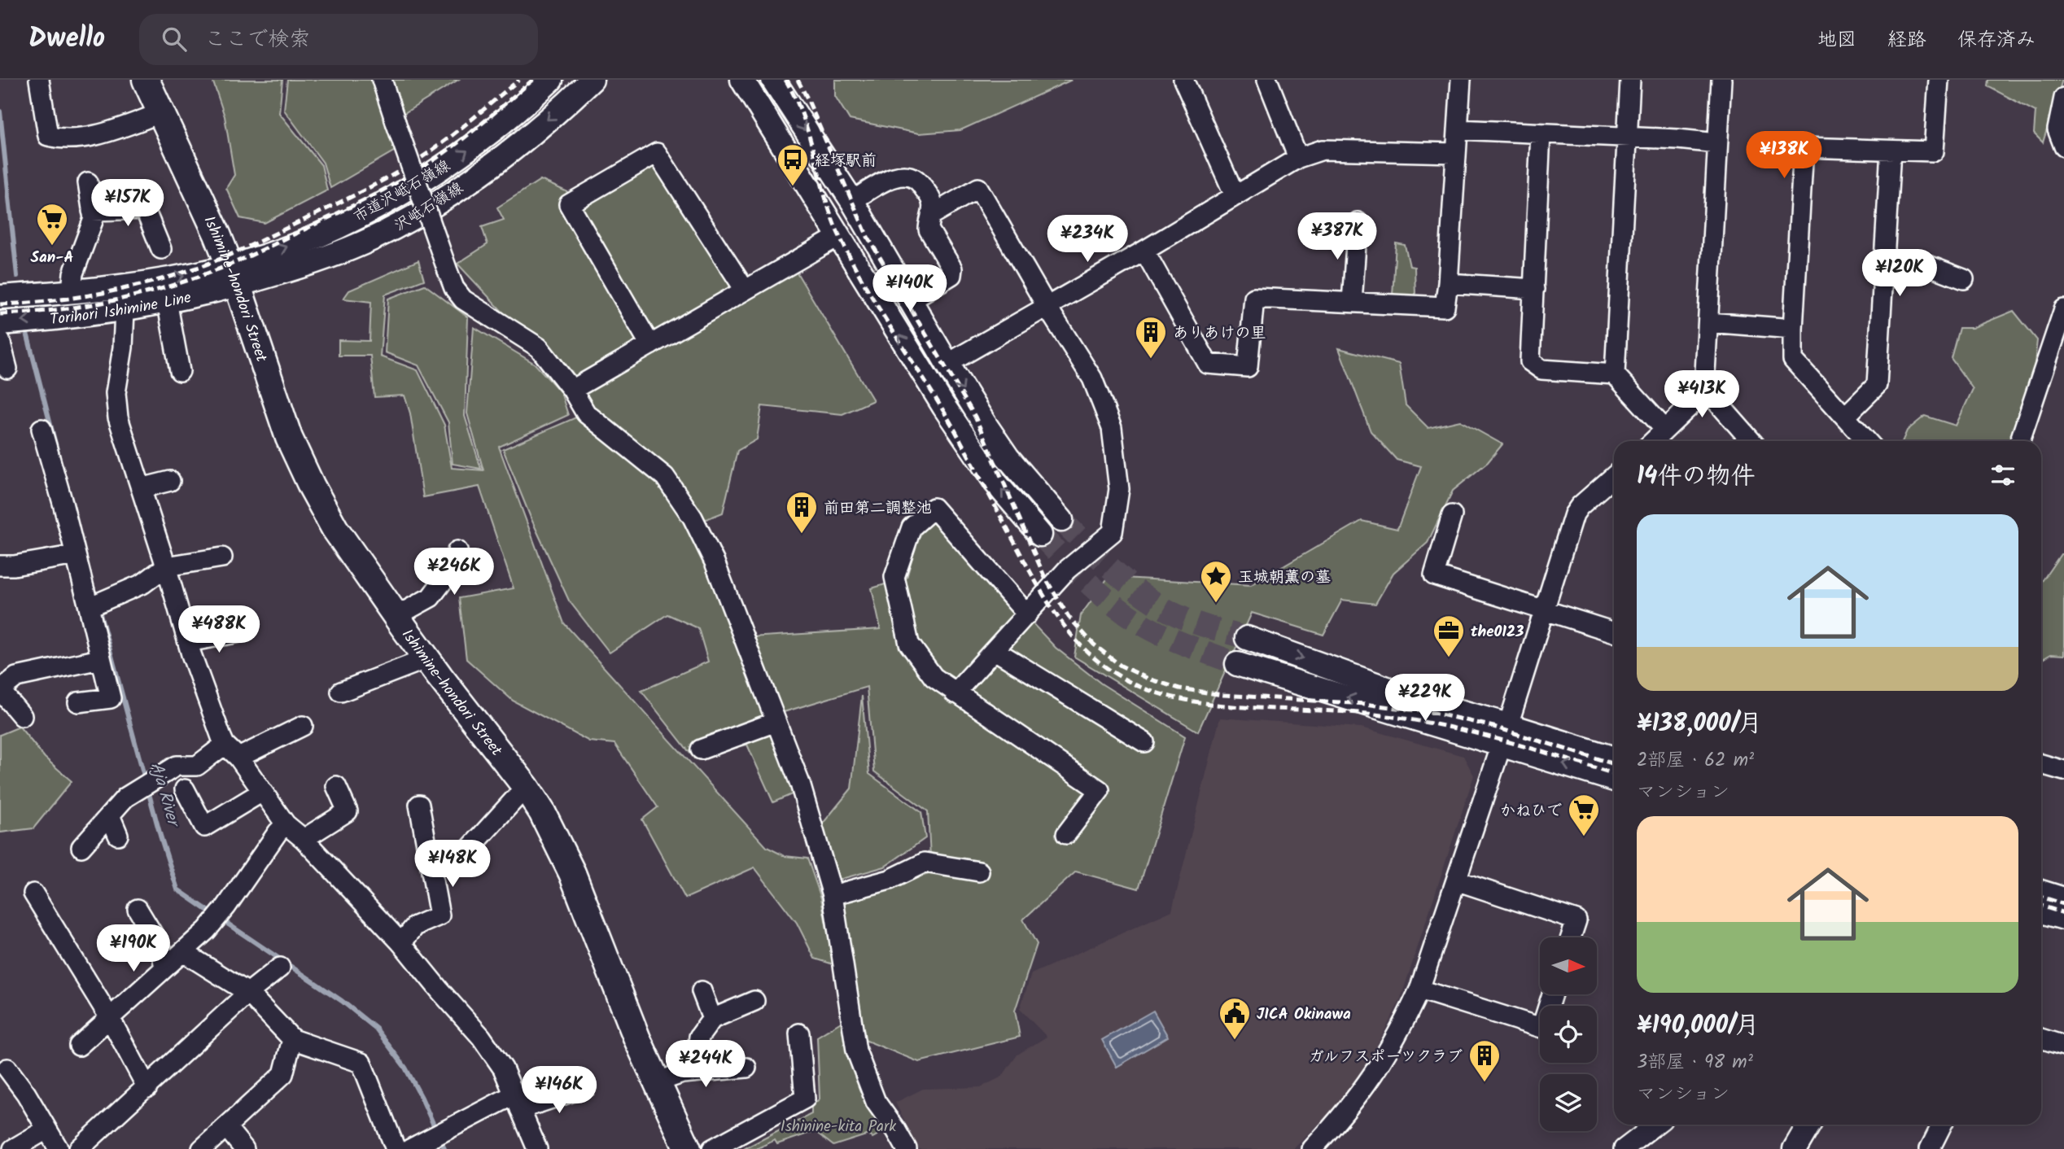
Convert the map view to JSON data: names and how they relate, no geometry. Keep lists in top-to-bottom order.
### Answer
{
  "streets": {
    "main road": ["Ishimine-hondori Street"],
    "street": ["市道沢岻石嶺線", "沢岻石嶺線", "Torihori Ishimine Line"]
  },
  "crossings": [
    ["市道沢岻石嶺線", "沢岻石嶺線"],
    ["市道沢岻石嶺線", "Ishimine-hondori Street"],
    ["市道沢岻石嶺線", "Torihori Ishimine Line"],
    ["沢岻石嶺線", "Ishimine-hondori Street"],
    ["沢岻石嶺線", "Torihori Ishimine Line"],
    ["Ishimine-hondori Street", "Torihori Ishimine Line"]
  ],
  "one_way": ["市道沢岻石嶺線", "沢岻石嶺線"],
  "water": ["Aja River"],
  "parks": ["Ishinine-kita Park"],
  "places": {
    "bus stop": ["経塚駅前"],
    "supermarket": ["San-A", "かねひで"],
    "building": ["ありあけの里", "前田第二調整池", "ガルフスポーツクラブ"],
    "place": ["玉城朝薫の墓"],
    "office": ["the0123"],
    "public building": ["JICA Okinawa"]
  },
  "north": "right",
  "page": {
    "header": "Dwello",
    "search": "ここで検索",
    "nav": ["地図", "経路", "保存済み"],
    "price": [
      "¥138K",
      "¥157K",
      "¥387K",
      "¥234K",
      "¥120K",
      "¥140K",
      "¥413K",
      "¥246K",
      "¥488K",
      "¥229K",
      "¥148K",
      "¥190K",
      "¥244K",
      "¥146K"
    ],
    "heading": "14件の物件",
    "list": [
      {
        "name": "¥138,000/月",
        "note": "2部屋 · 62 m² · マンション"
      },
      {
        "name": "¥190,000/月",
        "note": "3部屋 · 98 m² · マンション"
      }
    ]
  }
}
